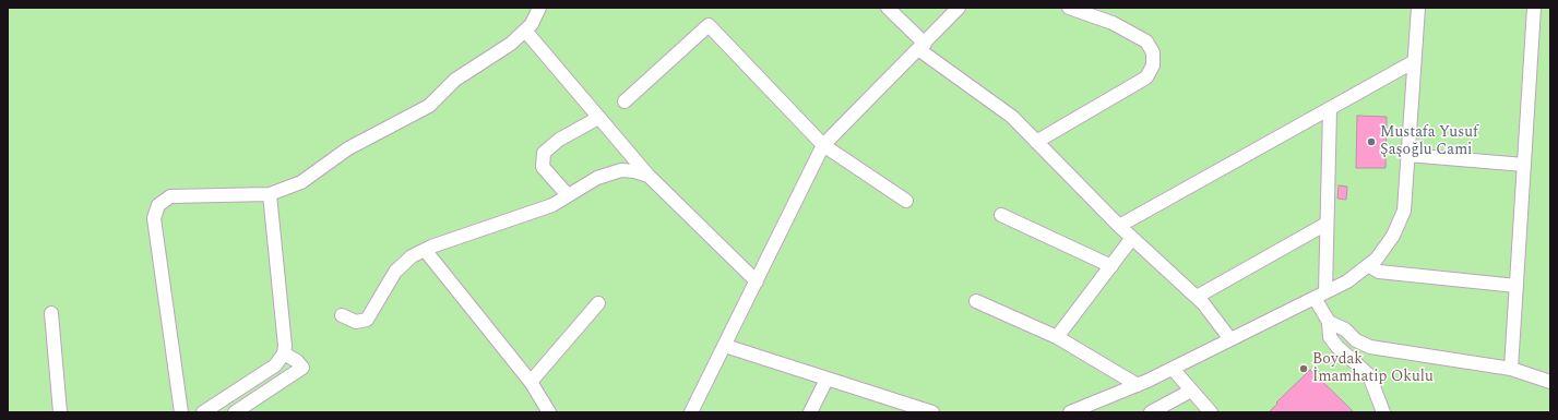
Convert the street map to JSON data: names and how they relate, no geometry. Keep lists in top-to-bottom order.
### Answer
{
  "places": ["Mustafa Yusuf Şaşoğlu Cami", "Boydak İmamhatip Okulu"]
}
